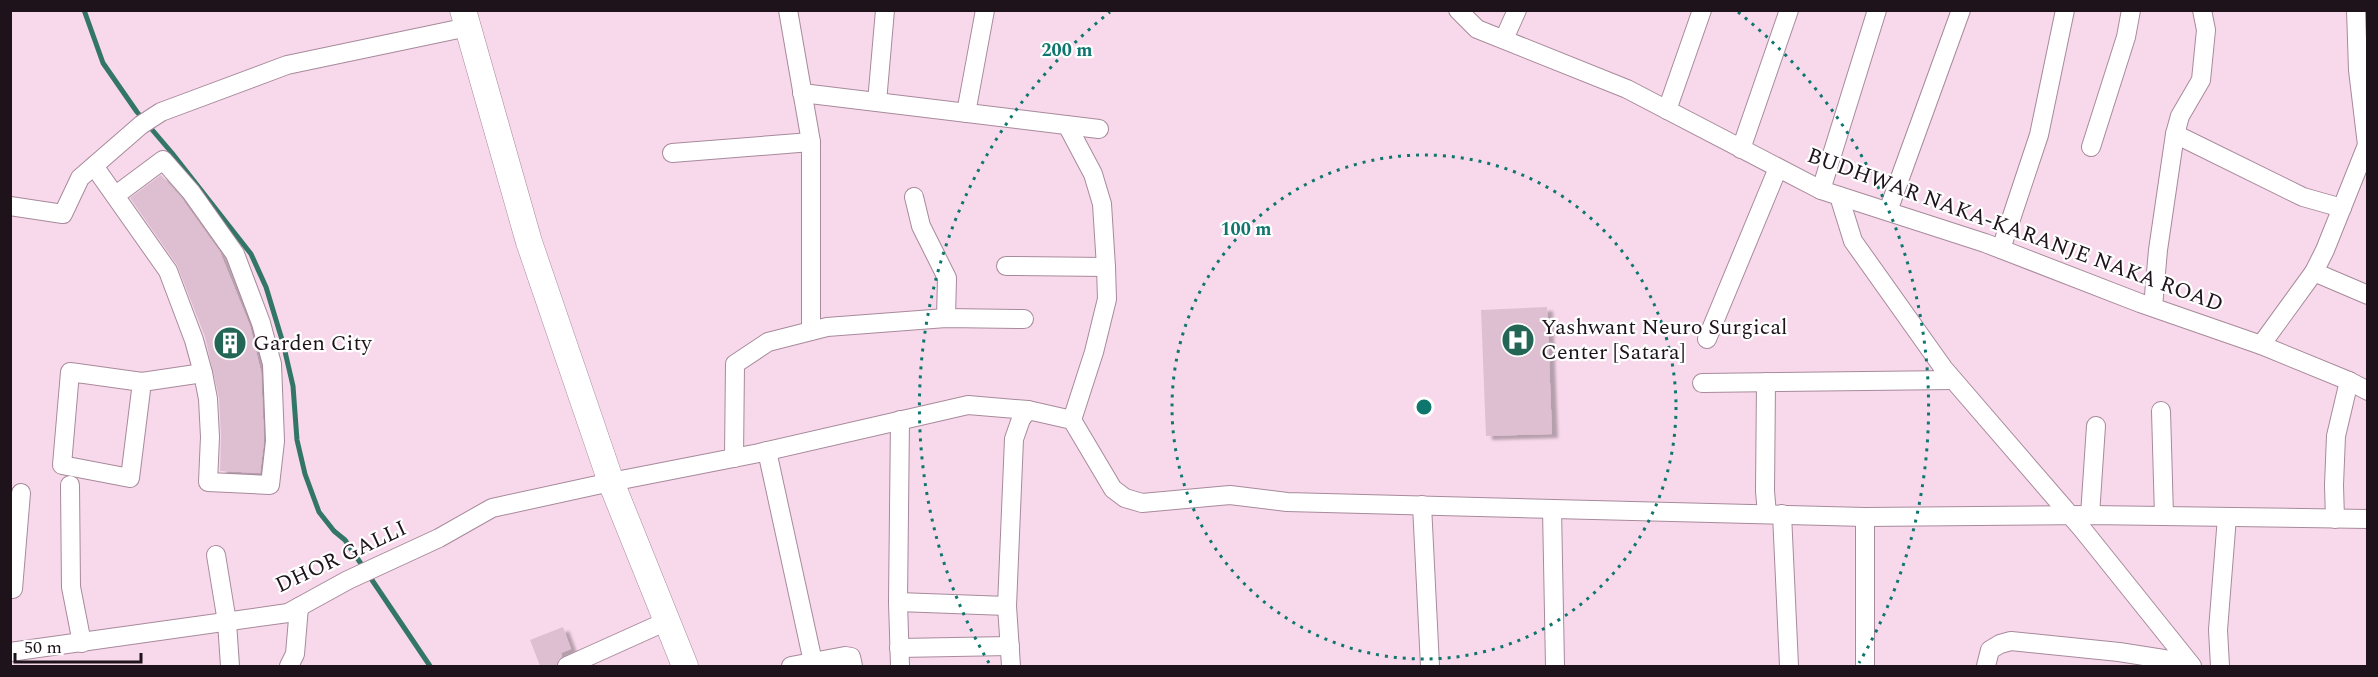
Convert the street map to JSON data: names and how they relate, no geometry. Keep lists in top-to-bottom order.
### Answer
{
  "streets": {
    "street": ["BUDHWAR NAKA-KARANJE NAKA ROAD", "DHOR GALLI"]
  },
  "places": {
    "hospital": ["Yashwant Neuro Surgical Center [Satara]"],
    "building": ["Garden City"]
  },
  "scale_bar": "50 m",
  "rings": ["200 m", "100 m"]
}
